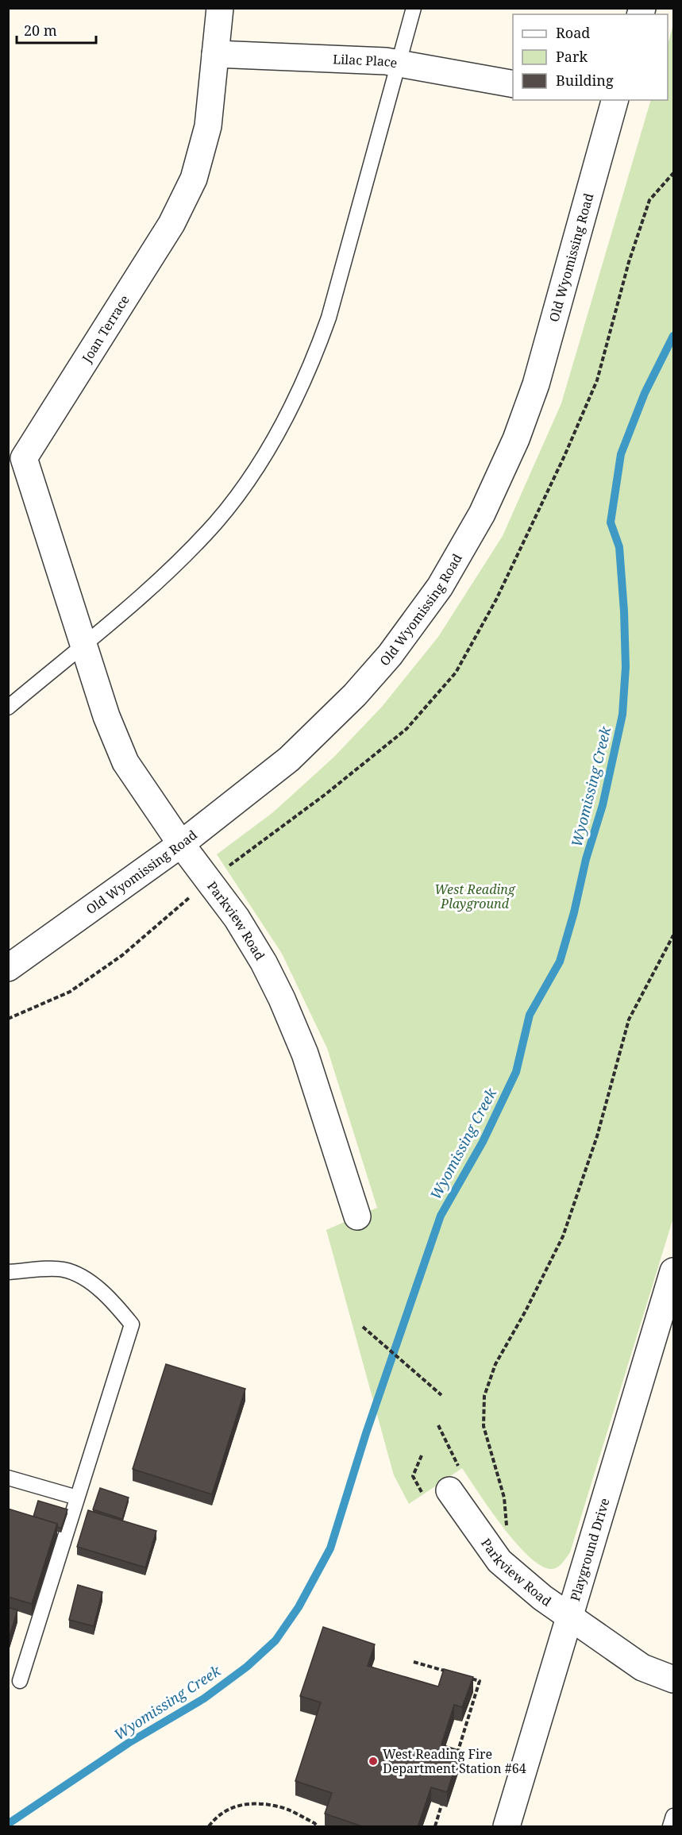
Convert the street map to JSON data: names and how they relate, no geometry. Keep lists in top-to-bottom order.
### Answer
{
  "streets": {
    "street": [
      "Lilac Place",
      "Old Wyomissing Road",
      "Joan Terrace",
      "Parkview Road",
      "Playground Drive"
    ]
  },
  "crossings": [
    ["Lilac Place", "Joan Terrace"],
    ["Old Wyomissing Road", "Parkview Road"],
    ["Joan Terrace", "Parkview Road"],
    ["Parkview Road", "Playground Drive"]
  ],
  "water": ["Wyomissing Creek"],
  "parks": ["West Reading Playground"],
  "places": ["West Reading Fire Department Station #64"],
  "legend": ["Road", "Park", "Building"],
  "scale_bar": "20 m"
}
